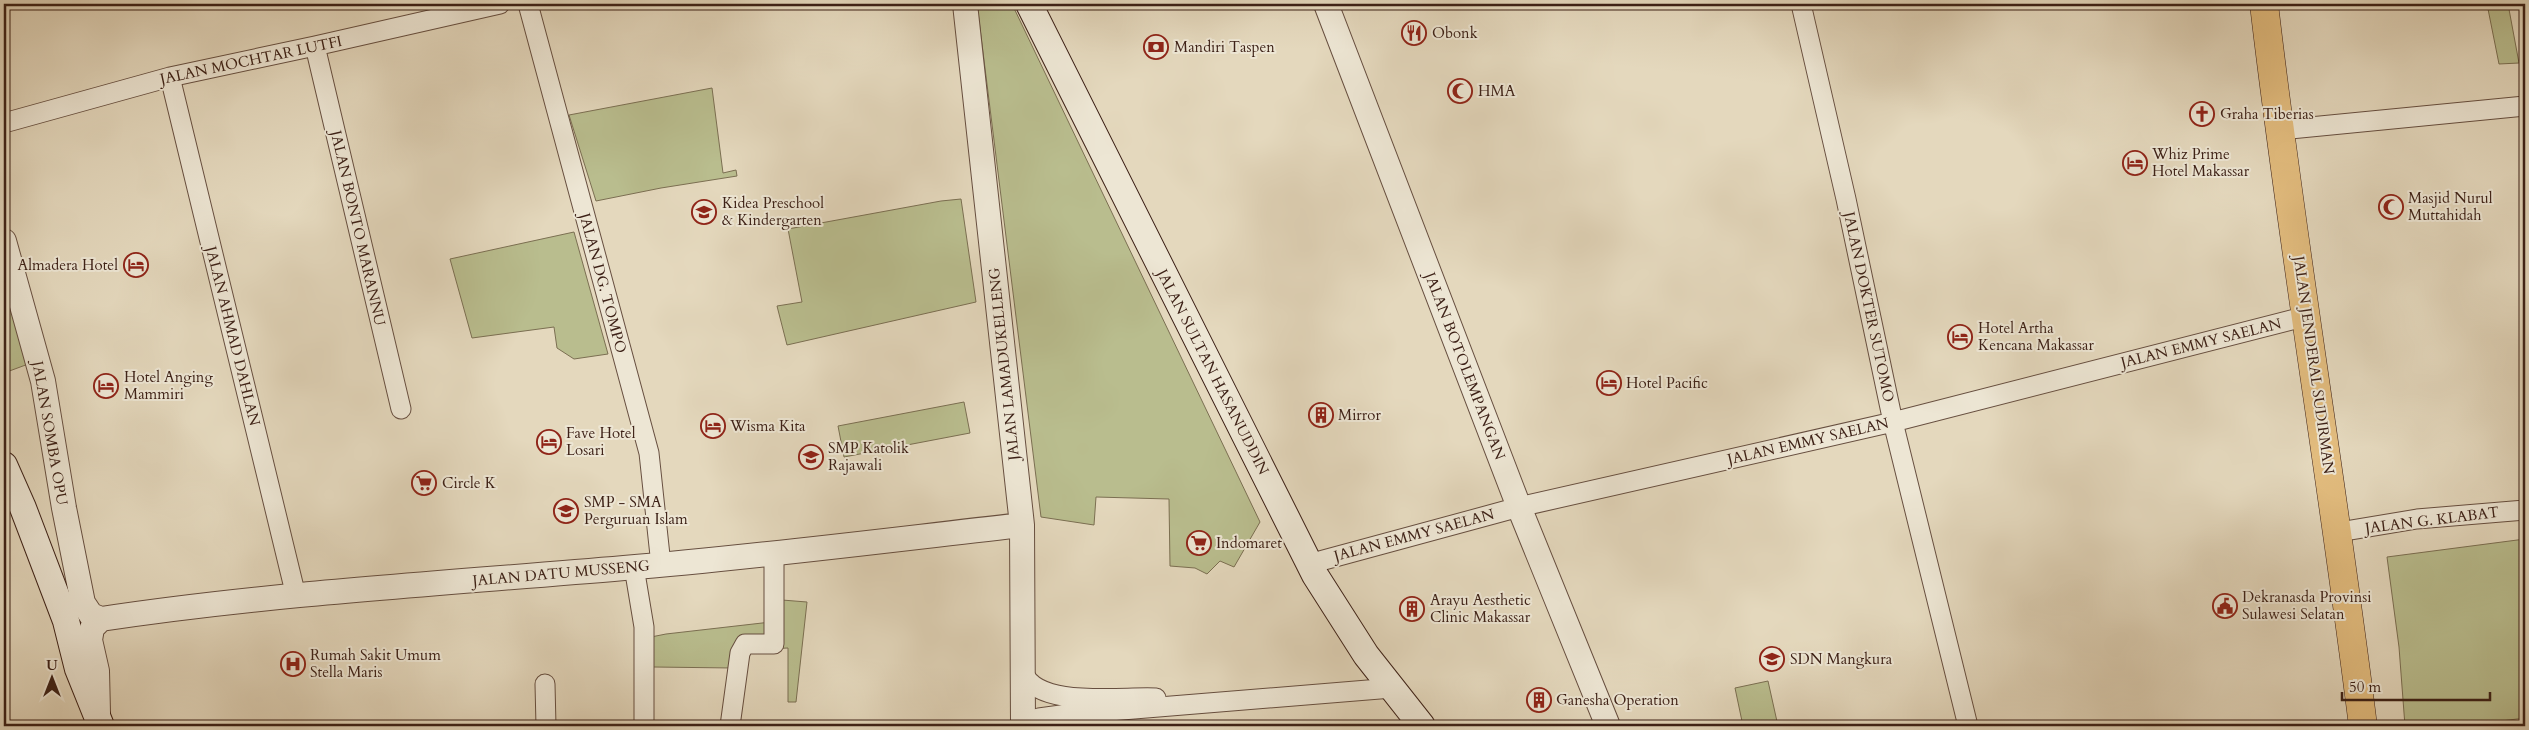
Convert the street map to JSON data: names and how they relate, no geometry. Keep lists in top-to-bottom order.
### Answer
{
  "streets": {
    "main road": ["JALAN JENDERAL SUDIRMAN", "JALAN SULTAN HASANUDDIN"],
    "street": [
      "JALAN MOCHTAR LUTFI",
      "JALAN BONTO MARANNU",
      "JALAN DG. TOMPO",
      "JALAN DOKTER SUTOMO",
      "JALAN AHMAD DAHLAN",
      "JALAN EMMY SAELAN",
      "JALAN LAMADUKELLENG",
      "JALAN BOTOLEMPANGAN",
      "JALAN SOMBA OPU",
      "JALAN G. KLABAT",
      "JALAN DATU MUSSENG"
    ]
  },
  "crossings": [
    ["JALAN MOCHTAR LUTFI", "JALAN BONTO MARANNU"],
    ["JALAN MOCHTAR LUTFI", "JALAN AHMAD DAHLAN"],
    ["JALAN DG. TOMPO", "JALAN DATU MUSSENG"],
    ["JALAN DOKTER SUTOMO", "JALAN EMMY SAELAN"],
    ["JALAN AHMAD DAHLAN", "JALAN DATU MUSSENG"],
    ["JALAN EMMY SAELAN", "JALAN JENDERAL SUDIRMAN"],
    ["JALAN EMMY SAELAN", "JALAN BOTOLEMPANGAN"],
    ["JALAN EMMY SAELAN", "JALAN SULTAN HASANUDDIN"],
    ["JALAN LAMADUKELLENG", "JALAN DATU MUSSENG"],
    ["JALAN JENDERAL SUDIRMAN", "JALAN G. KLABAT"],
    ["JALAN SOMBA OPU", "JALAN DATU MUSSENG"]
  ],
  "places": {
    "restaurant": ["Obonk"],
    "bank": ["Mandiri Taspen"],
    "mosque": ["HMA", "Masjid Nurul Muttahidah"],
    "church": ["Graha Tiberias"],
    "hotel": [
      "Whiz Prime Hotel Makassar",
      "Almadera Hotel",
      "Hotel Artha Kencana Makassar",
      "Hotel Pacific",
      "Hotel Anging Mammiri",
      "Wisma Kita",
      "Fave Hotel Losari"
    ],
    "school or university": [
      "Kidea Preschool & Kindergarten",
      "SMP Katolik Rajawali",
      "SMP - SMA Perguruan Islam",
      "SDN Mangkura"
    ],
    "building": ["Mirror", "Arayu Aesthetic Clinic Makassar", "Ganesha Operation"],
    "supermarket": ["Circle K", "Indomaret"],
    "public building": ["Dekranasda Provinsi Sulawesi Selatan"],
    "hospital": ["Rumah Sakit Umum Stella Maris"]
  },
  "scale_bar": "50 m",
  "north": "top"
}
